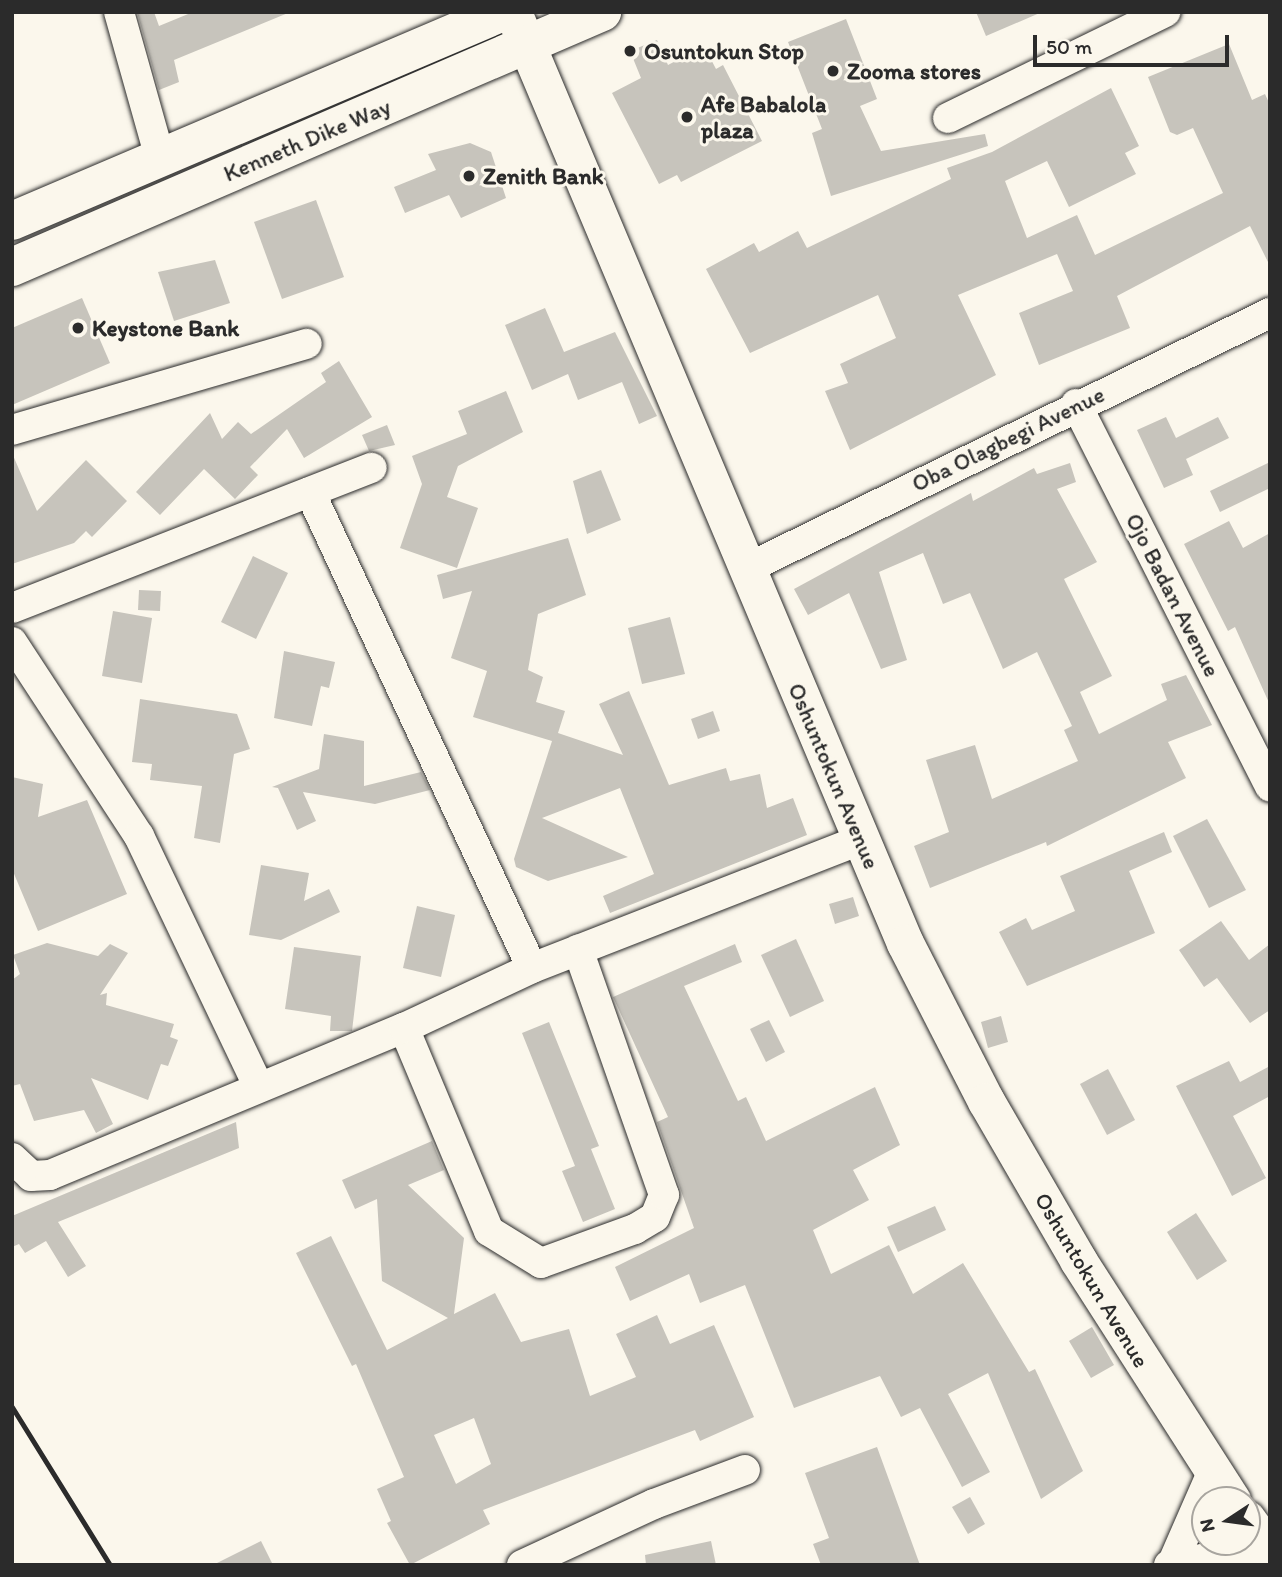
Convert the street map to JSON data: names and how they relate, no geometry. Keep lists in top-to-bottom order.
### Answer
{
  "streets": {
    "highway": ["Kenneth Dike Way"],
    "main road": ["Oshuntokun Avenue"],
    "street": ["Oba Olagbegi Avenue", "Ojo Badan Avenue"]
  },
  "crossings": [
    ["Kenneth Dike Way", "Oshuntokun Avenue"],
    ["Oba Olagbegi Avenue", "Ojo Badan Avenue"],
    ["Oba Olagbegi Avenue", "Oshuntokun Avenue"]
  ],
  "places": [
    "Osuntokun Stop",
    "Zooma stores",
    "Afe Babalola plaza",
    "Zenith Bank",
    "Keystone Bank"
  ],
  "scale_bar": "50 m",
  "north": "left"
}
